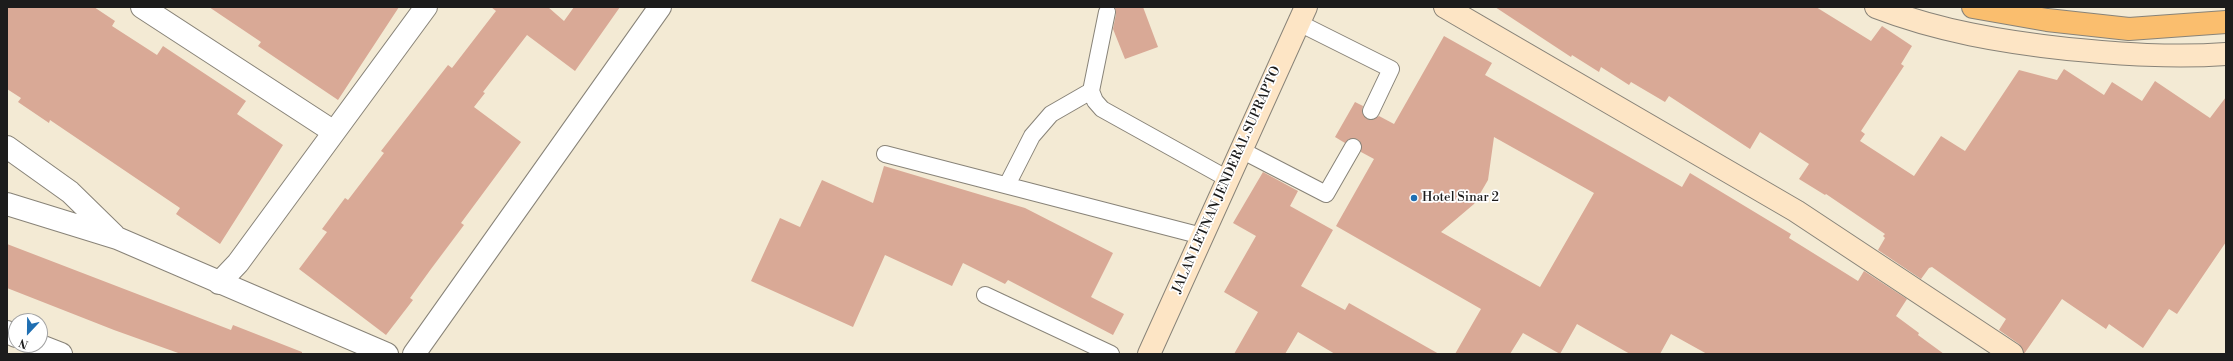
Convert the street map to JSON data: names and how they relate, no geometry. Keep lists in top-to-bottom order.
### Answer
{
  "streets": {
    "street": ["JALAN LETNAN JENDERAL SUPRAPTO"]
  },
  "places": ["Hotel Sinar 2"],
  "north": "bottom"
}
